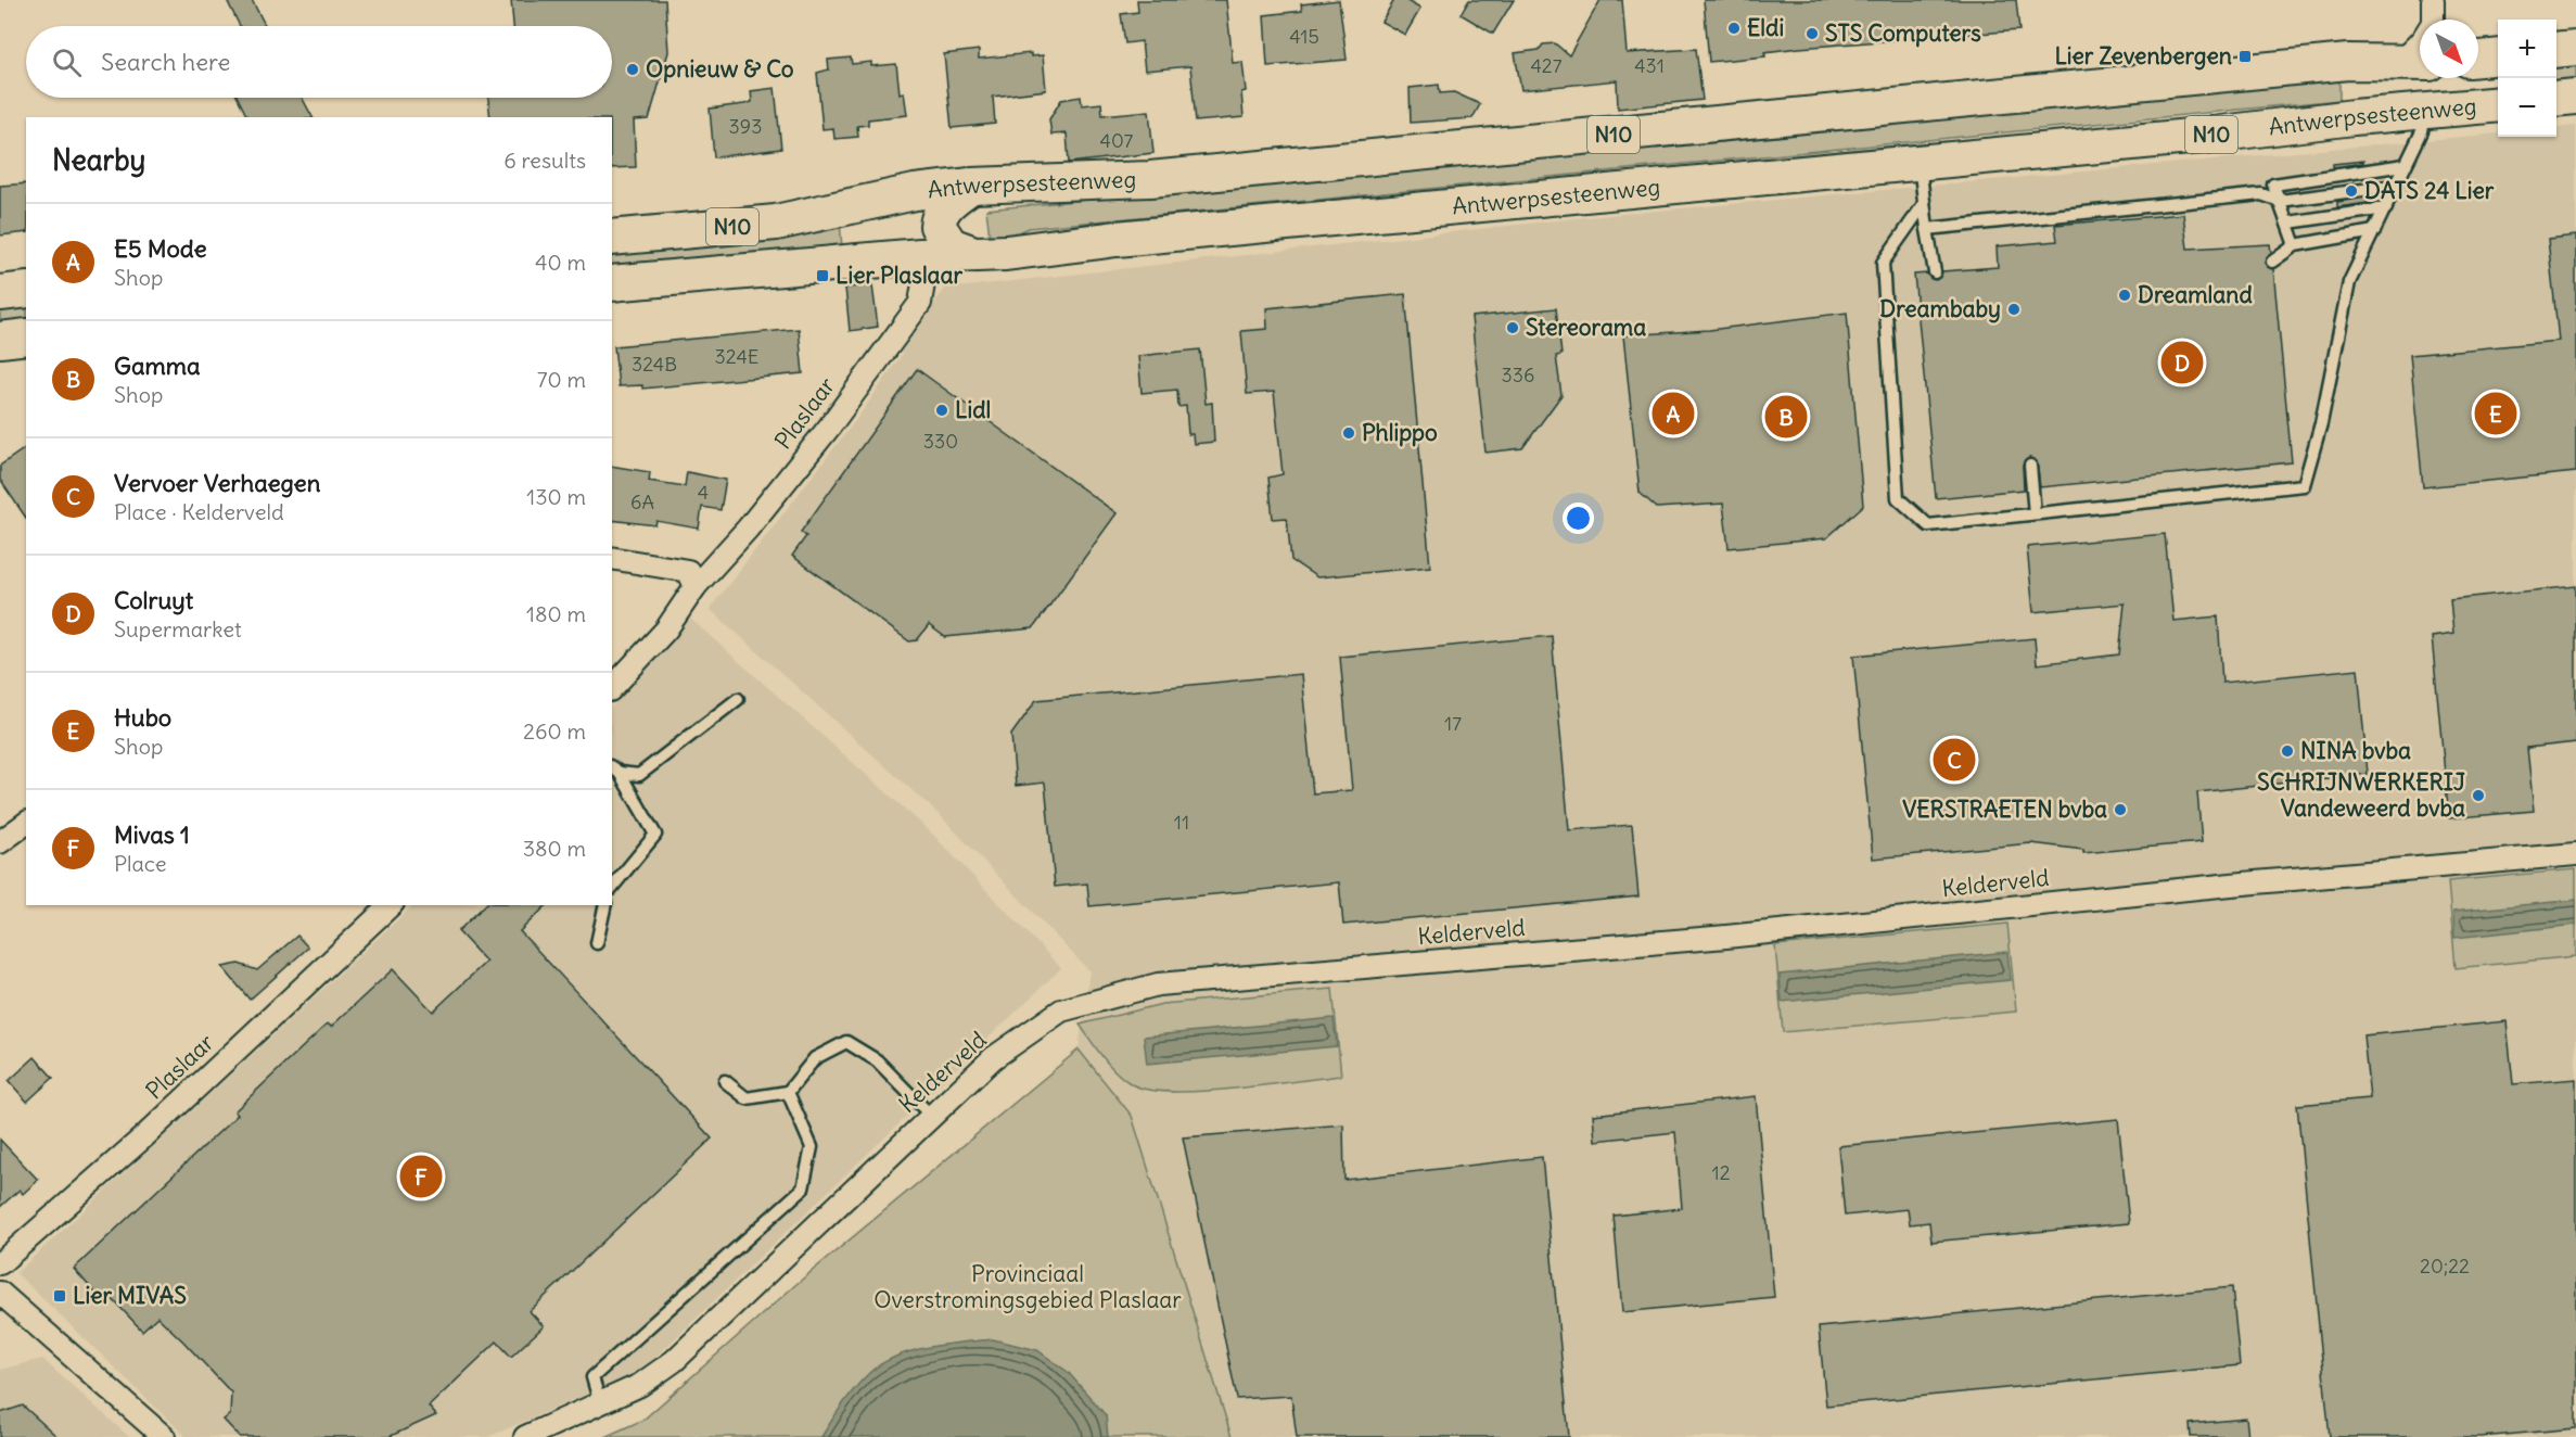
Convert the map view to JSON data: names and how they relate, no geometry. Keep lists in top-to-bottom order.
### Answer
{
  "streets": {
    "main road": ["Antwerpsesteenweg", "N10"],
    "street": ["Plaslaar", "Kelderveld"]
  },
  "crossings": [
    ["Antwerpsesteenweg", "Plaslaar"]
  ],
  "parks": ["Provinciaal Overstromingsgebied Plaslaar"],
  "places": {
    "other": [
      "Eldi",
      "STS Computers",
      "Opnieuw & Co",
      "DATS 24 Lier",
      "Dreamland",
      "Dreambaby",
      "Stereorama",
      "Lidl",
      "Phlippo",
      "NINA bvba",
      "SCHRIJNWERKERIJ Vandeweerd bvba",
      "VERSTRAETEN bvba"
    ],
    "transit": ["Lier Zevenbergen", "Lier Plaslaar", "Lier MIVAS"]
  },
  "house_numbers": [
    "415",
    "427",
    "431",
    "393",
    "407",
    "324E",
    "324B",
    "336",
    "330",
    "4",
    "6A",
    "17",
    "11",
    "12",
    "20;22"
  ],
  "north": "bottom right",
  "page": {
    "map_buttons": ["+", "−"],
    "search": "Search here",
    "heading": ["Nearby", "6 results"],
    "list": [
      {
        "mark": "A",
        "name": "E5 Mode",
        "note": "Shop",
        "value": "40 m"
      },
      {
        "mark": "B",
        "name": "Gamma",
        "note": "Shop",
        "value": "70 m"
      },
      {
        "mark": "C",
        "name": "Vervoer Verhaegen",
        "note": "Place · Kelderveld",
        "value": "130 m"
      },
      {
        "mark": "D",
        "name": "Colruyt",
        "note": "Supermarket",
        "value": "180 m"
      },
      {
        "mark": "E",
        "name": "Hubo",
        "note": "Shop",
        "value": "260 m"
      },
      {
        "mark": "F",
        "name": "Mivas 1",
        "note": "Place",
        "value": "380 m"
      }
    ],
    "pins": [
      "D",
      "A",
      "E",
      "B",
      "C",
      "F"
    ]
  }
}
